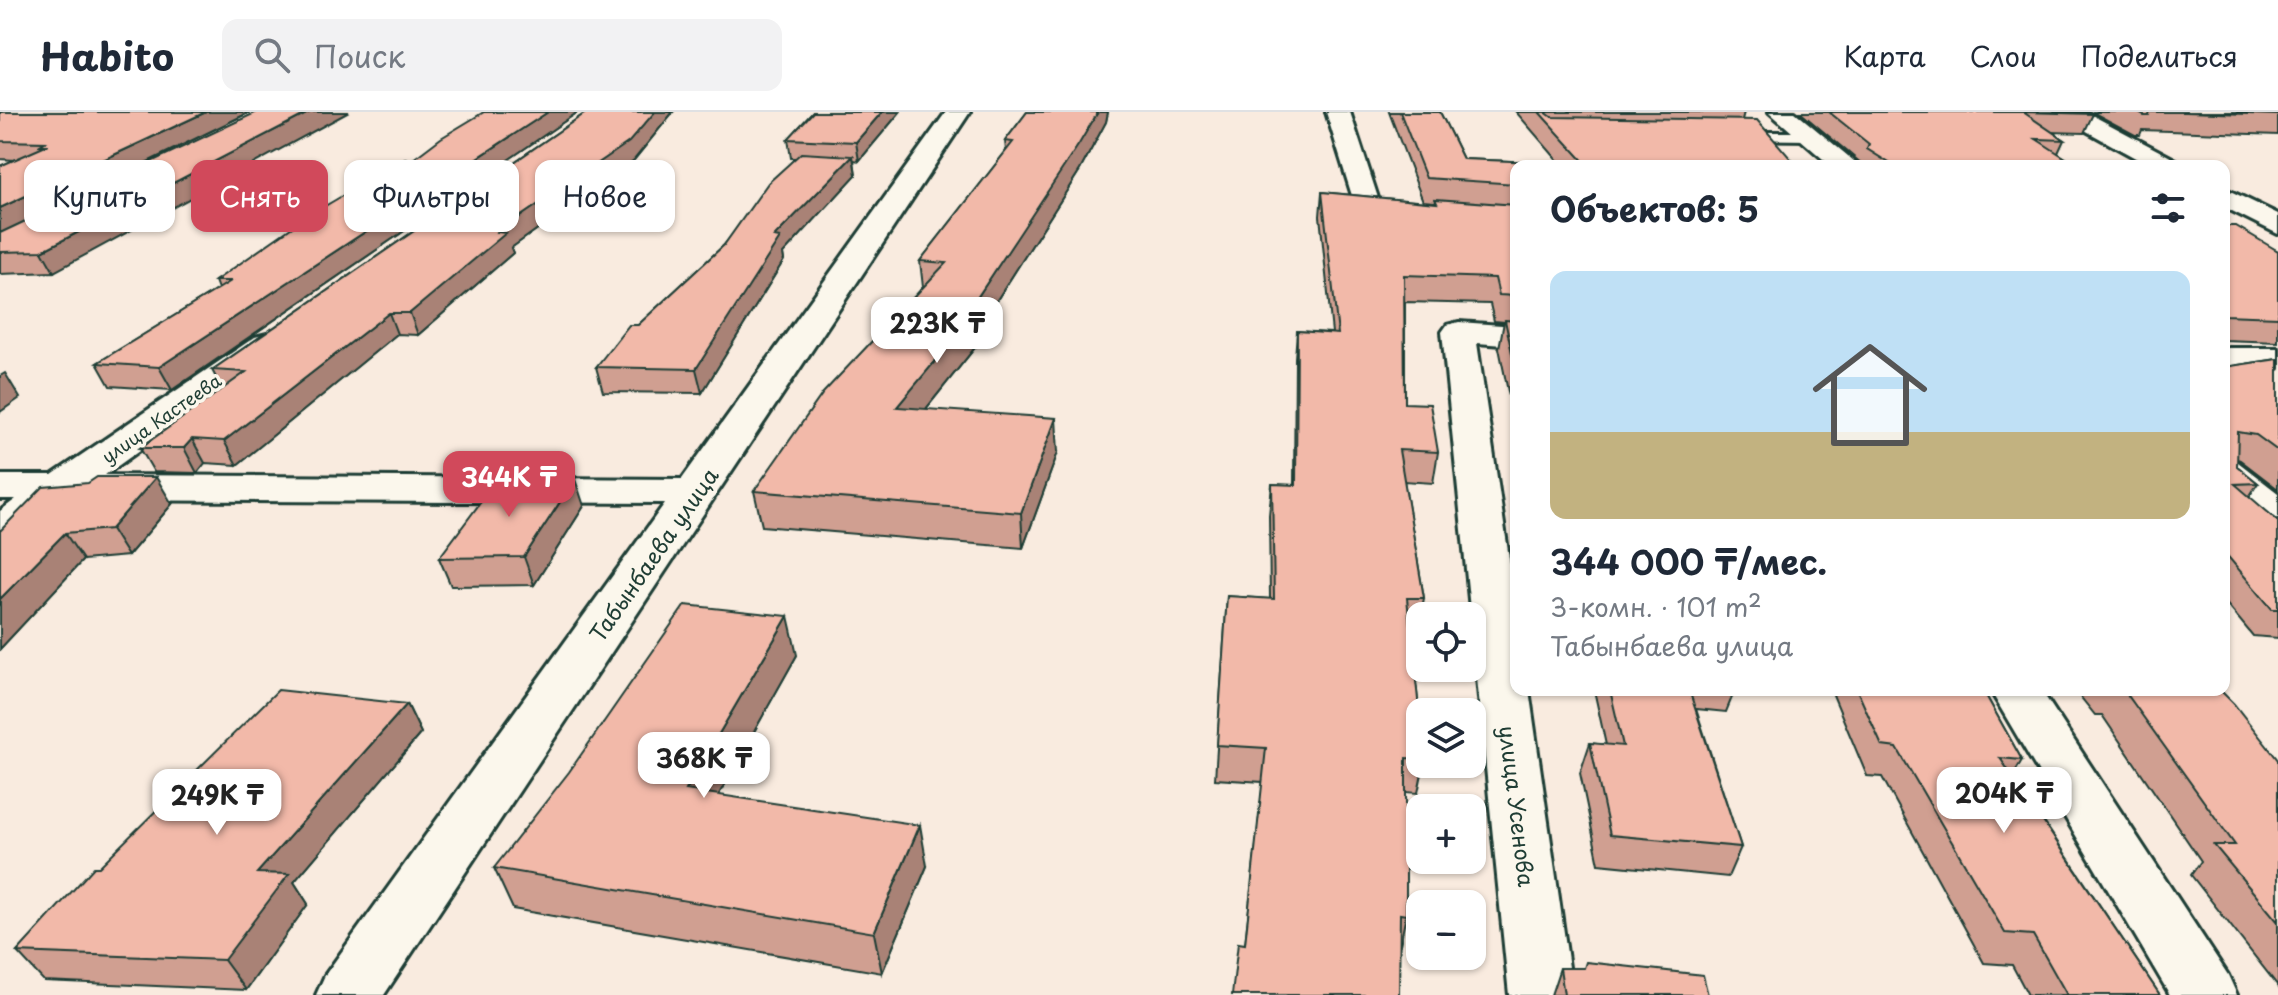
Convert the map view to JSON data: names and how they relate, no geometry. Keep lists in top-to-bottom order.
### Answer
{
  "streets": {
    "street": ["улица Кастеева", "Табынбаева улица", "улица Усенова"]
  },
  "page": {
    "header": "Habito",
    "search": "Поиск",
    "nav": ["Карта", "Слои", "Поделиться"],
    "chip": [
      "Купить",
      "Снять",
      "Фильтры",
      "Новое"
    ],
    "heading": "Объектов: 5",
    "list": [
      {
        "name": "344 000 ₸/мес.",
        "note": "3-комн. · 101 m² · Табынбаева улица"
      }
    ],
    "price": [
      "223K ₸",
      "344K ₸",
      "368K ₸",
      "204K ₸",
      "249K ₸"
    ],
    "map_buttons": ["+", "−"]
  }
}
